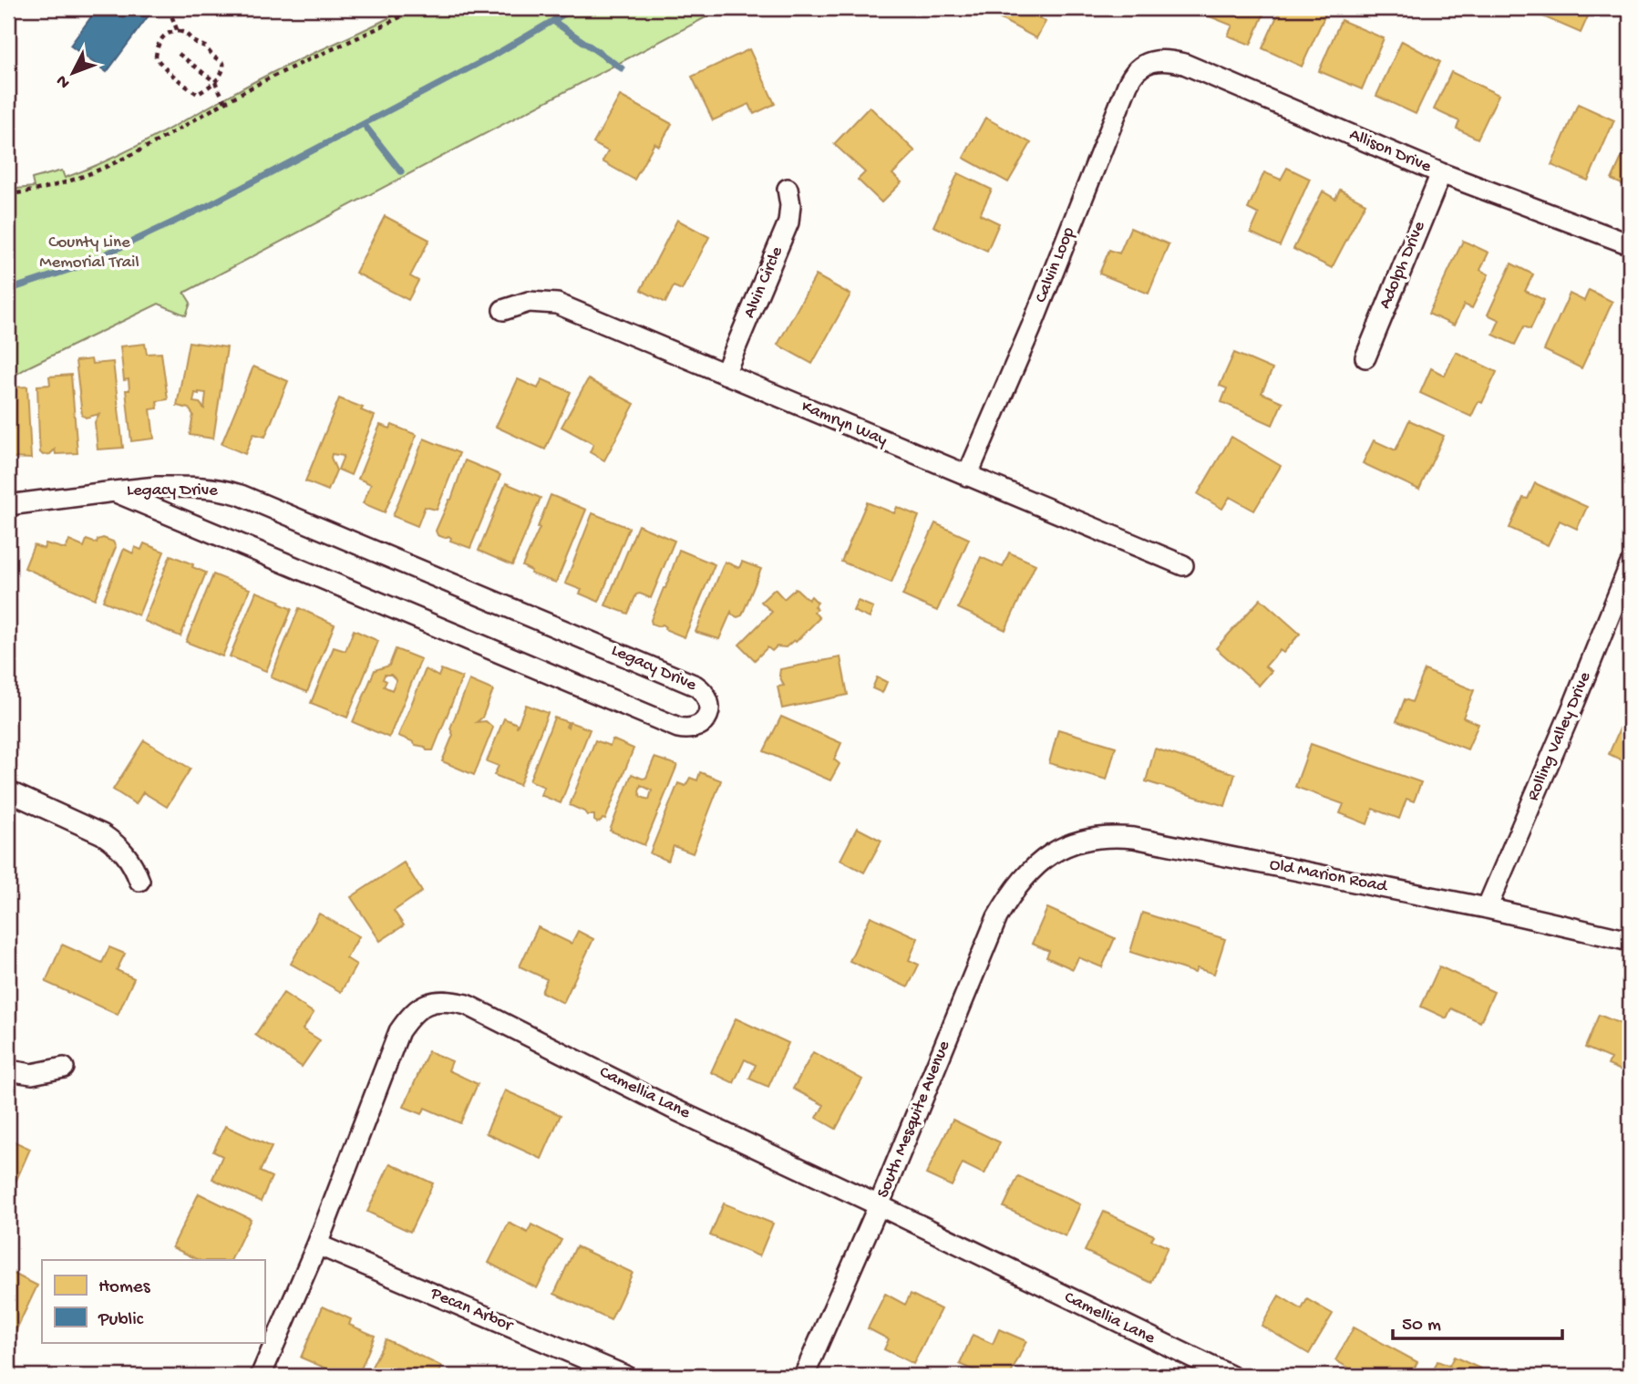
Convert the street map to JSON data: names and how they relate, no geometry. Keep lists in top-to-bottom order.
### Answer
{
  "streets": {
    "street": [
      "Allison Drive",
      "Calvin Loop",
      "Adolph Drive",
      "Alvin Circle",
      "Kamryn Way",
      "Legacy Drive",
      "Rolling Valley Drive",
      "Old Marion Road",
      "Camellia Lane",
      "South Mesquite Avenue",
      "Pecan Arbor"
    ]
  },
  "crossings": [
    ["Allison Drive", "Calvin Loop"],
    ["Allison Drive", "Adolph Drive"],
    ["Calvin Loop", "Kamryn Way"],
    ["Alvin Circle", "Kamryn Way"],
    ["Rolling Valley Drive", "Old Marion Road"],
    ["Old Marion Road", "South Mesquite Avenue"],
    ["Camellia Lane", "South Mesquite Avenue"],
    ["Camellia Lane", "Pecan Arbor"]
  ],
  "parks": ["County Line Memorial Trail"],
  "legend": ["Homes", "Public"],
  "scale_bar": "50 m",
  "north": "bottom left"
}
